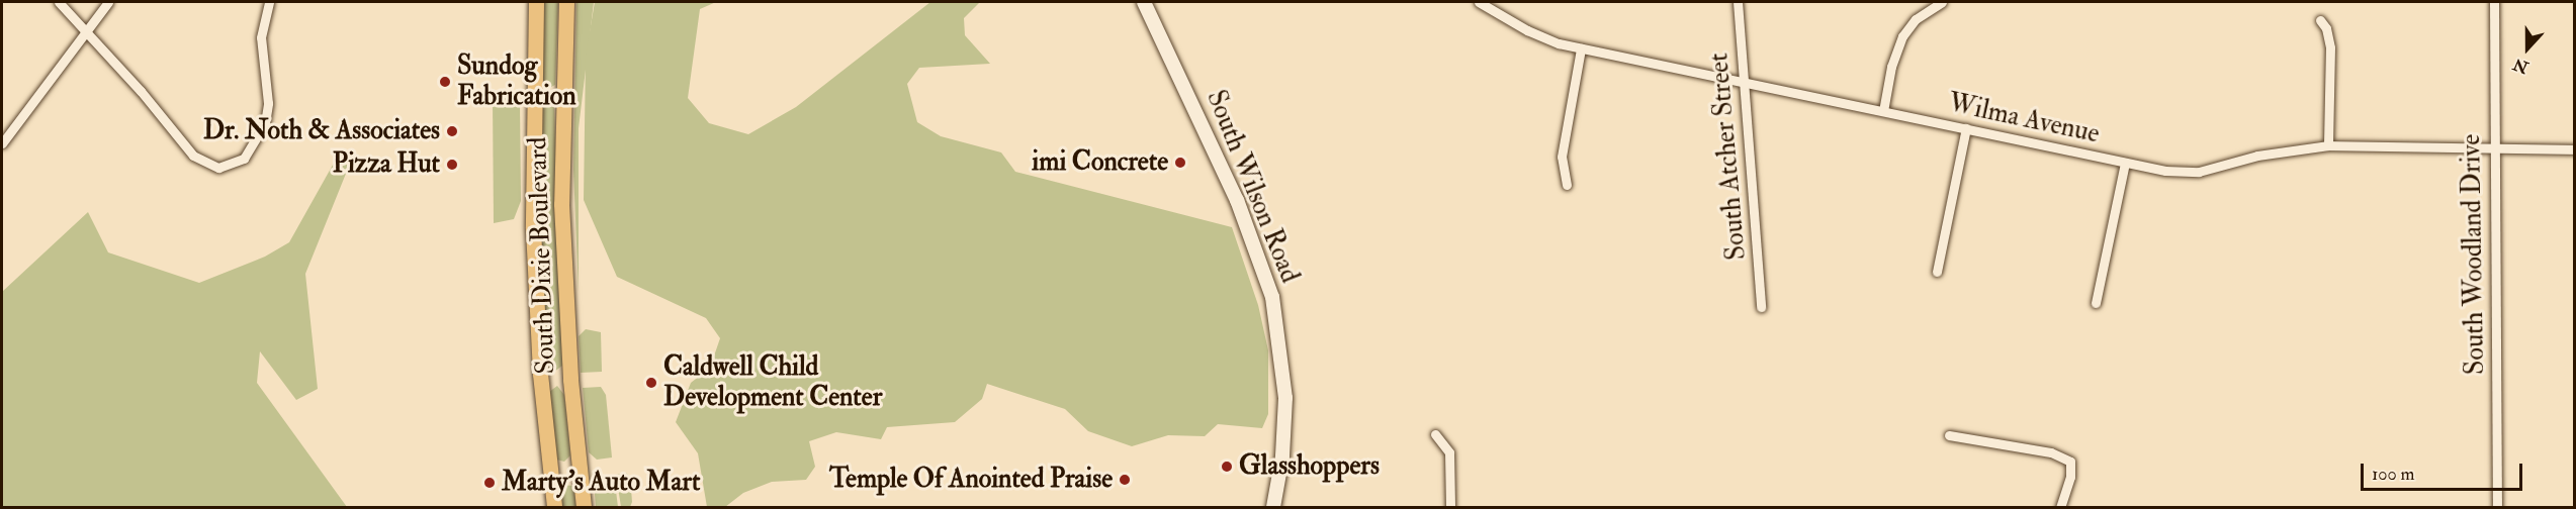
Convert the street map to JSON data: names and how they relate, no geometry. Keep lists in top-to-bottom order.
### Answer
{
  "streets": {
    "highway": ["South Dixie Boulevard"],
    "main road": ["South Wilson Road"],
    "street": ["Wilma Avenue", "South Atcher Street", "South Woodland Drive"]
  },
  "crossings": [
    ["Wilma Avenue", "South Atcher Street"],
    ["Wilma Avenue", "South Woodland Drive"]
  ],
  "places": [
    "Sundog Fabrication",
    "Dr. Noth & Associates",
    "imi Concrete",
    "Pizza Hut",
    "Caldwell Child Development Center",
    "Glasshoppers",
    "Temple Of Anointed Praise",
    "Marty's Auto Mart"
  ],
  "scale_bar": "100 m",
  "north": "bottom"
}
